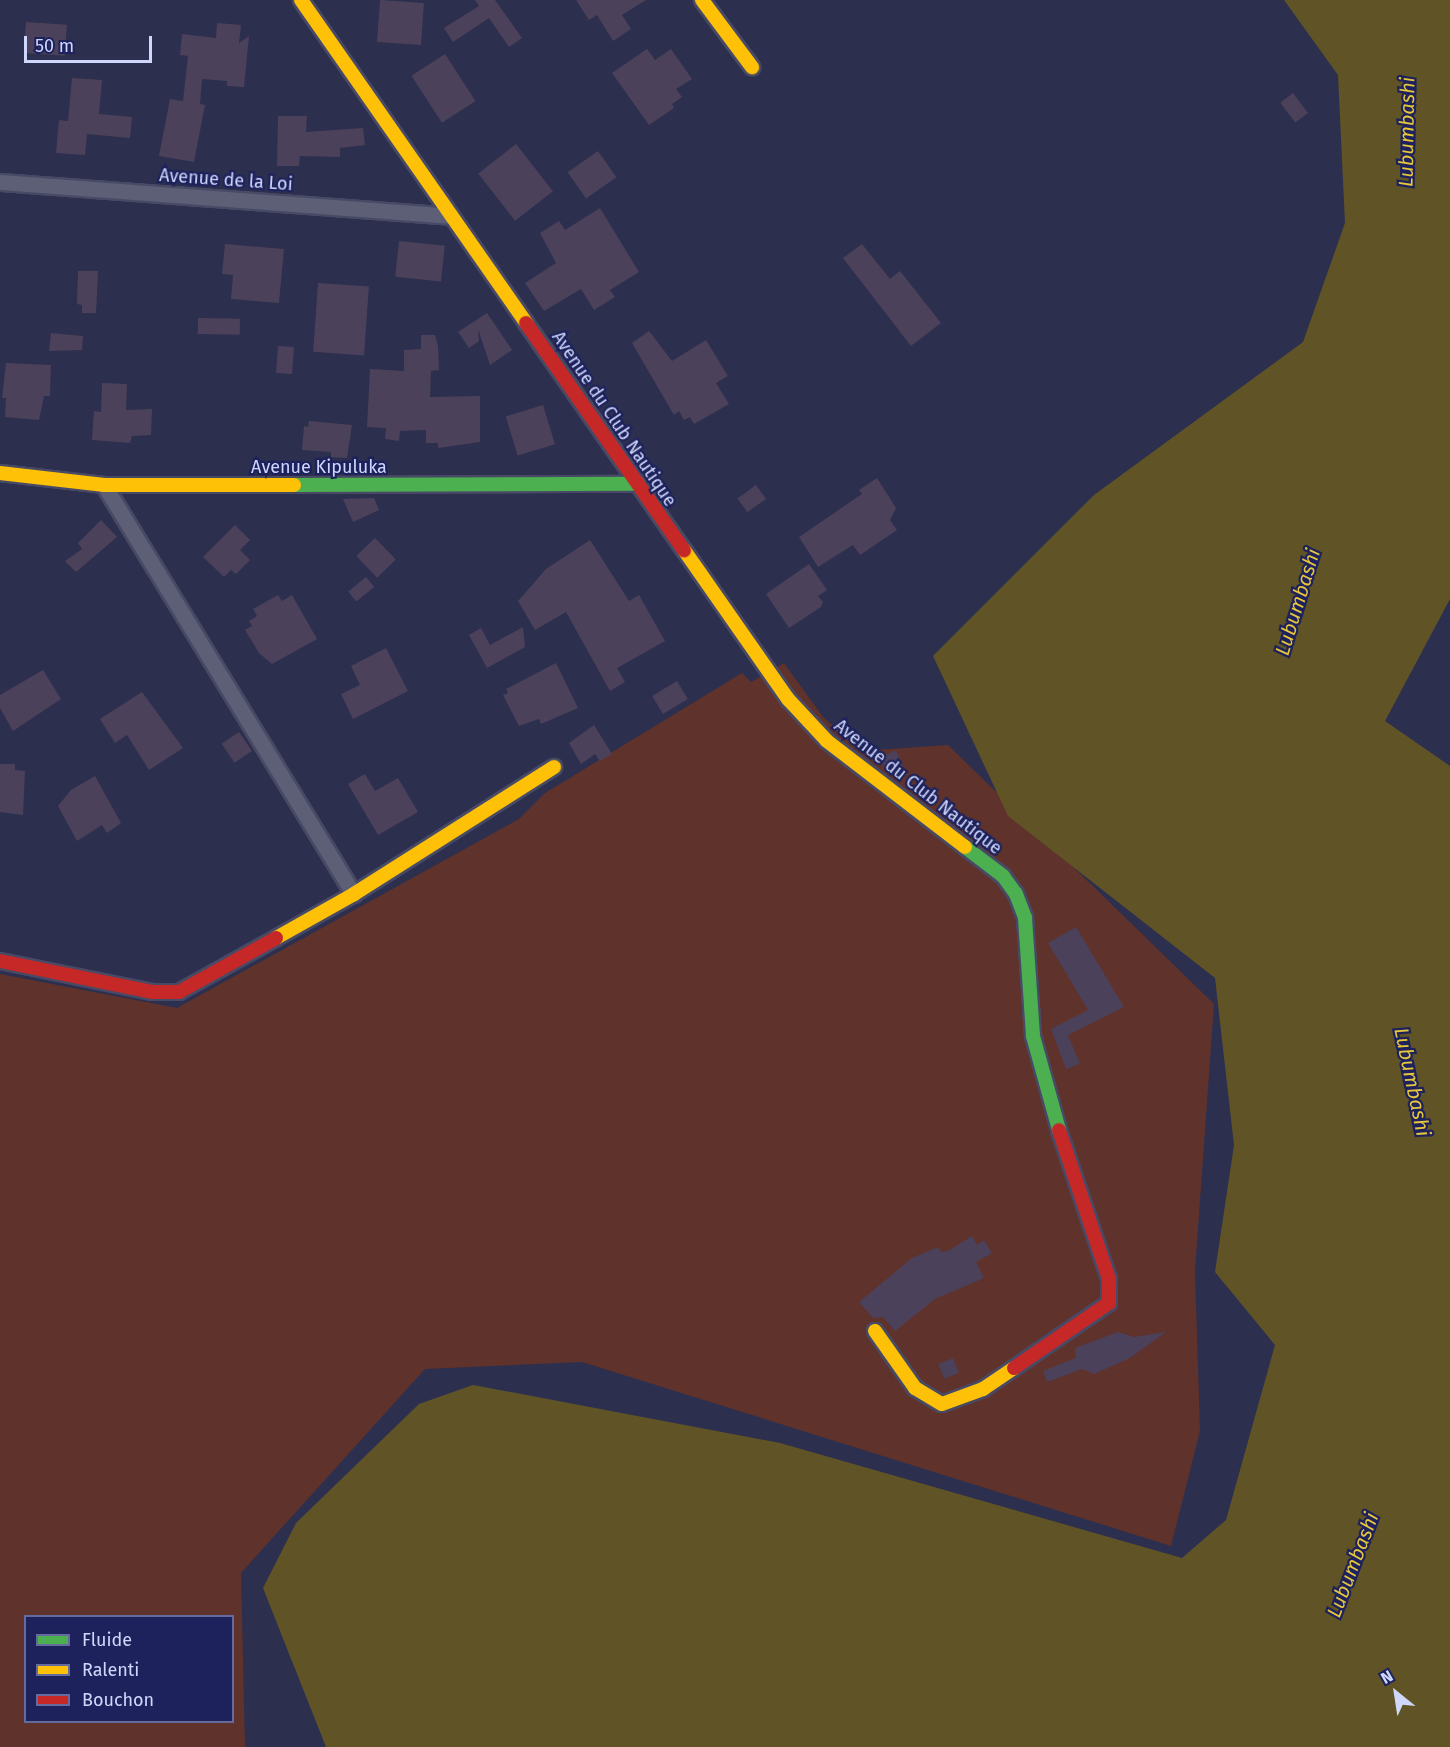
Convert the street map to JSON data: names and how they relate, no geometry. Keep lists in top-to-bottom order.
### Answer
{
  "streets": {
    "street": ["Avenue de la Loi", "Avenue du Club Nautique", "Avenue Kipuluka"]
  },
  "crossings": [
    ["Avenue de la Loi", "Avenue du Club Nautique"],
    ["Avenue du Club Nautique", "Avenue Kipuluka"]
  ],
  "water": ["Lubumbashi"],
  "legend": ["Fluide", "Ralenti", "Bouchon"],
  "scale_bar": "50 m",
  "north": "top left"
}
